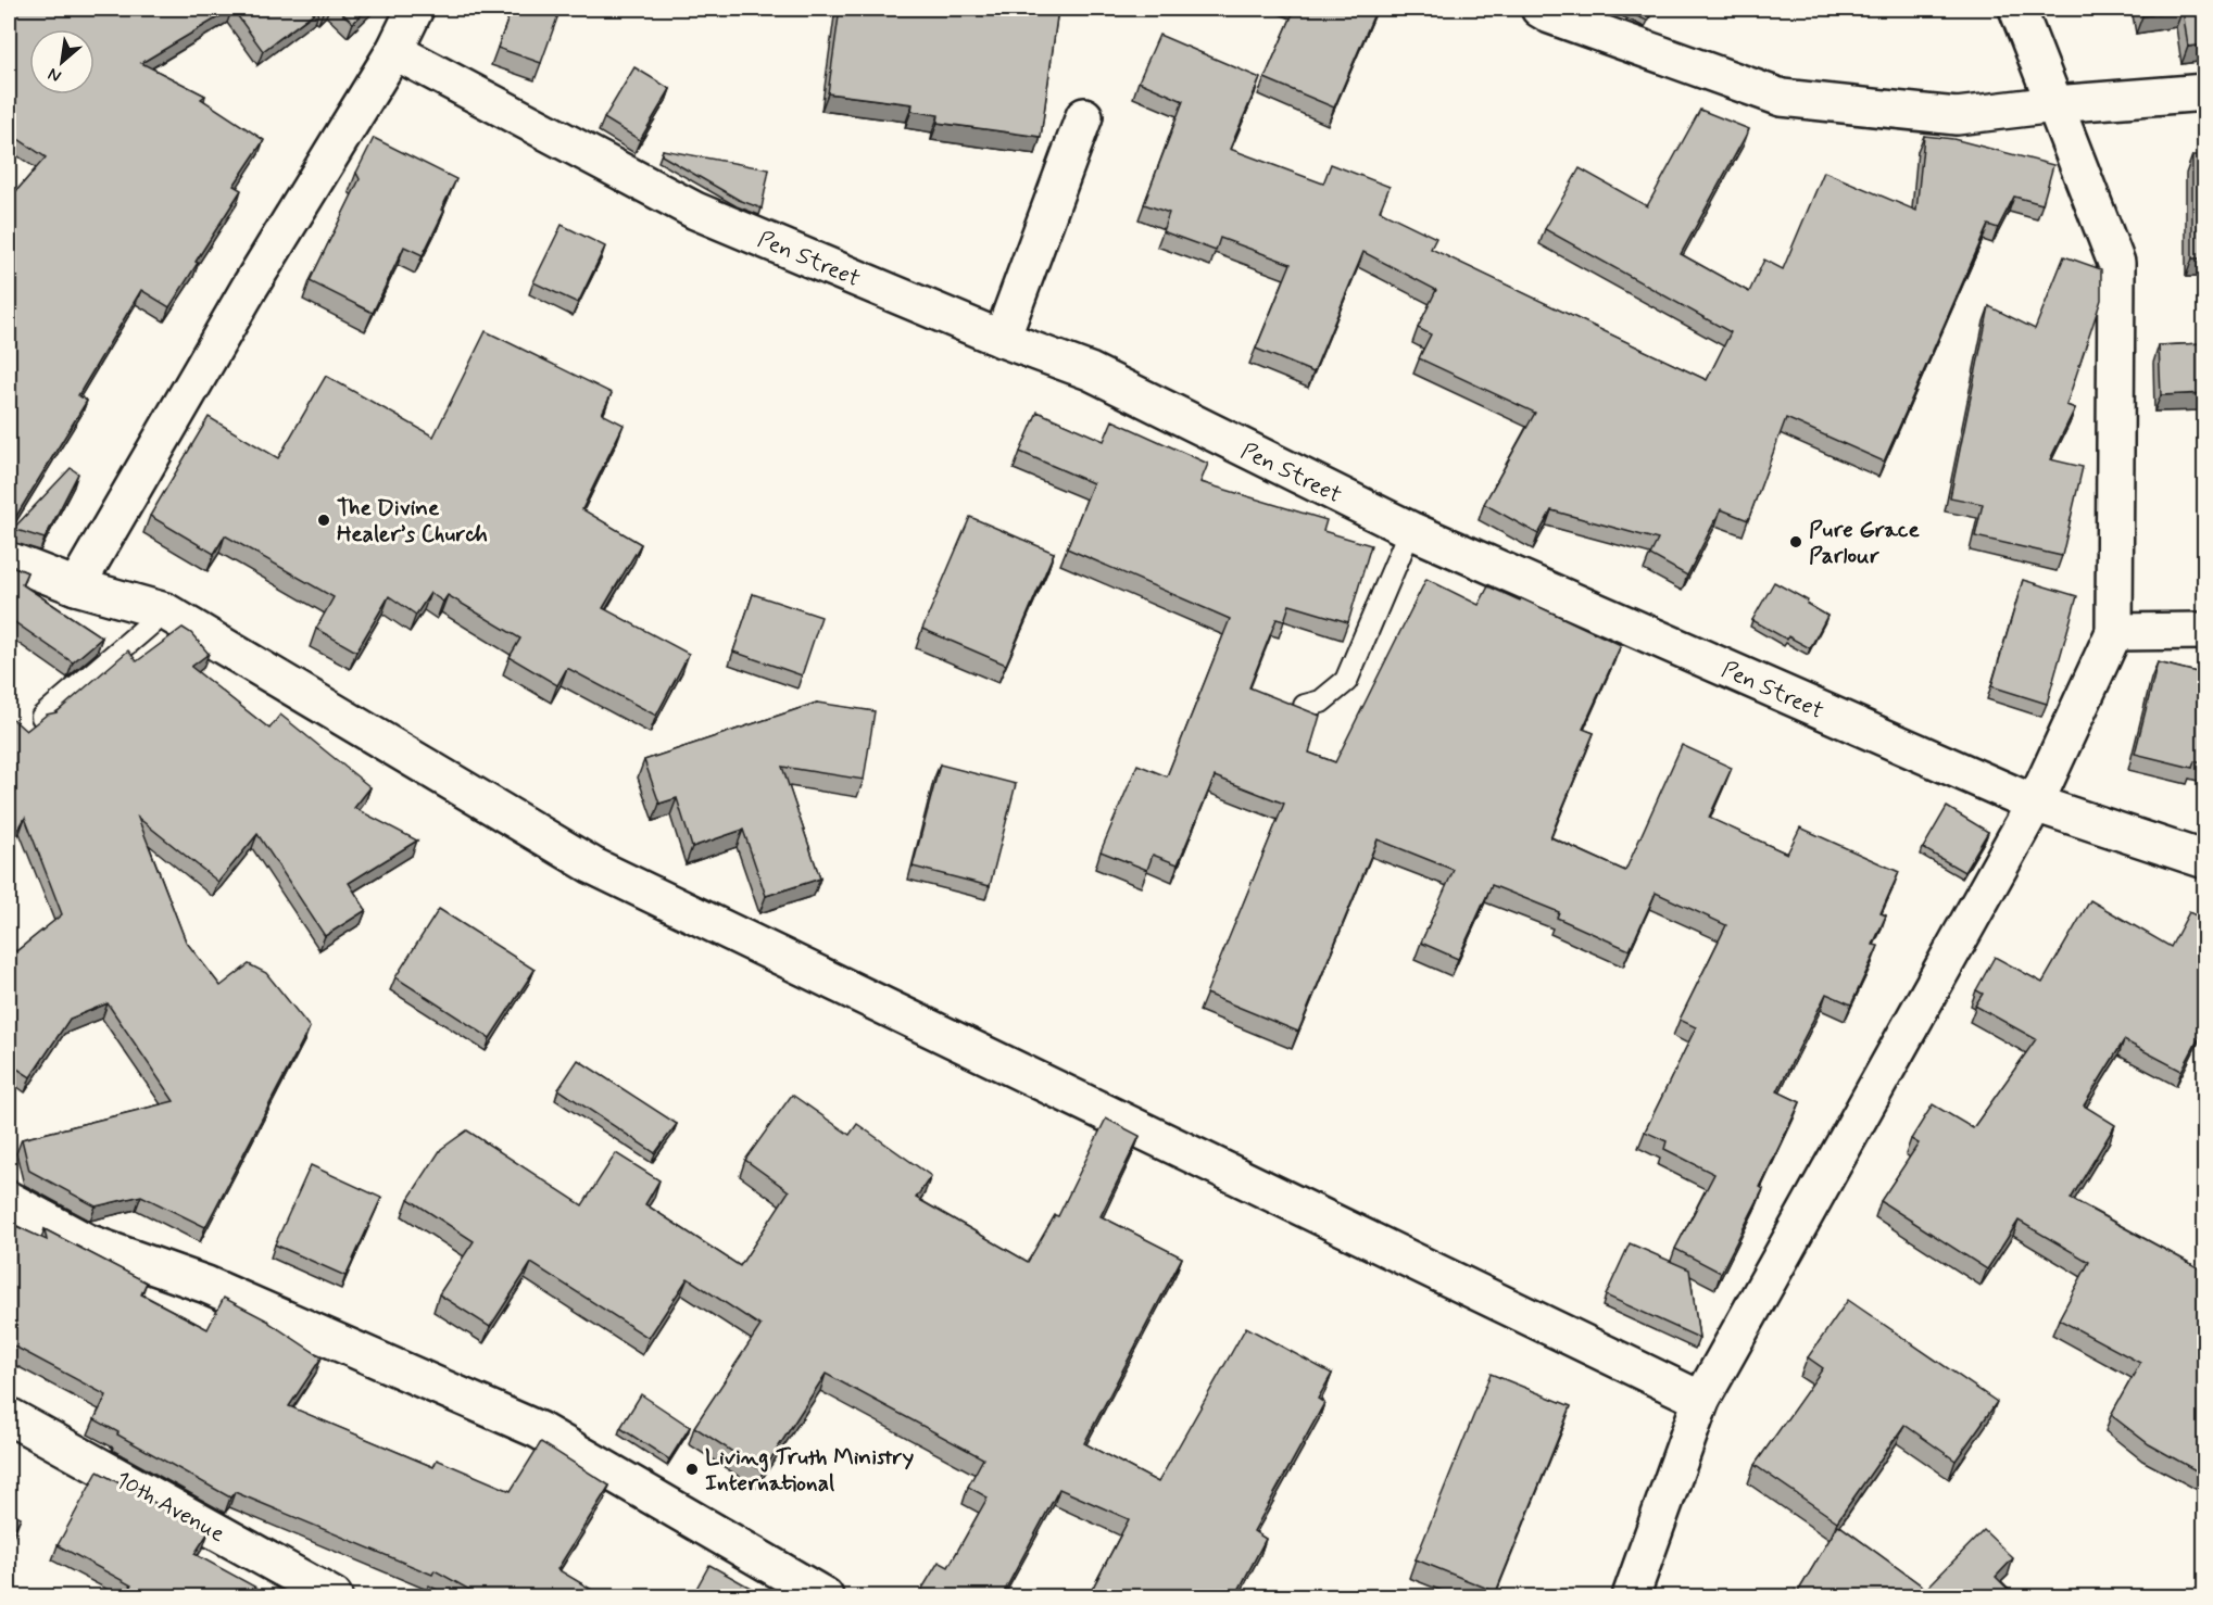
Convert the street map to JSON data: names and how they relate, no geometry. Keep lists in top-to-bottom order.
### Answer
{
  "streets": {
    "street": ["Pen Street", "10th Avenue"]
  },
  "places": ["The Divine Healer’s Church", "Pure Grace Parlour", "Living Truth Ministry International"],
  "north": "bottom left"
}
